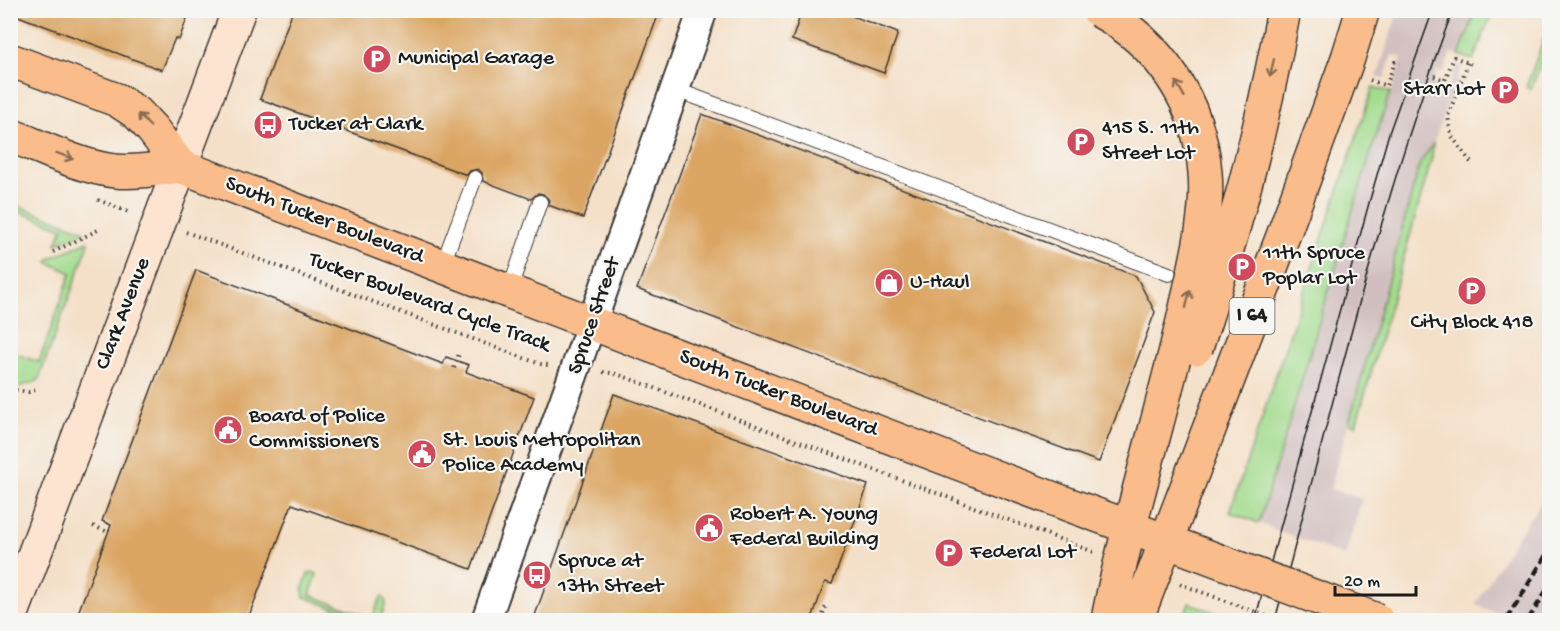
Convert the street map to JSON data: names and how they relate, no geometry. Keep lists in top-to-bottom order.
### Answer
{
  "streets": {
    "main road": ["South Tucker Boulevard", "I 64"],
    "street": ["Clark Avenue", "Spruce Street"],
    "path": ["Tucker Boulevard Cycle Track"]
  },
  "crossings": [
    ["South Tucker Boulevard", "Clark Avenue"],
    ["South Tucker Boulevard", "Spruce Street"],
    ["Tucker Boulevard Cycle Track", "Clark Avenue"],
    ["Tucker Boulevard Cycle Track", "Spruce Street"]
  ],
  "places": {
    "parking": [
      "Municipal Garage",
      "Starr Lot",
      "415 S. 11th Street Lot",
      "11th Spruce Poplar Lot",
      "City Block 418",
      "Federal Lot"
    ],
    "bus stop": ["Tucker at Clark", "Spruce at 13th Street"],
    "shop": ["U-Haul"],
    "public building": ["Board of Police Commissioners", "St. Louis Metropolitan Police Academy", "Robert A. Young Federal Building"]
  },
  "scale_bar": "20 m"
}
